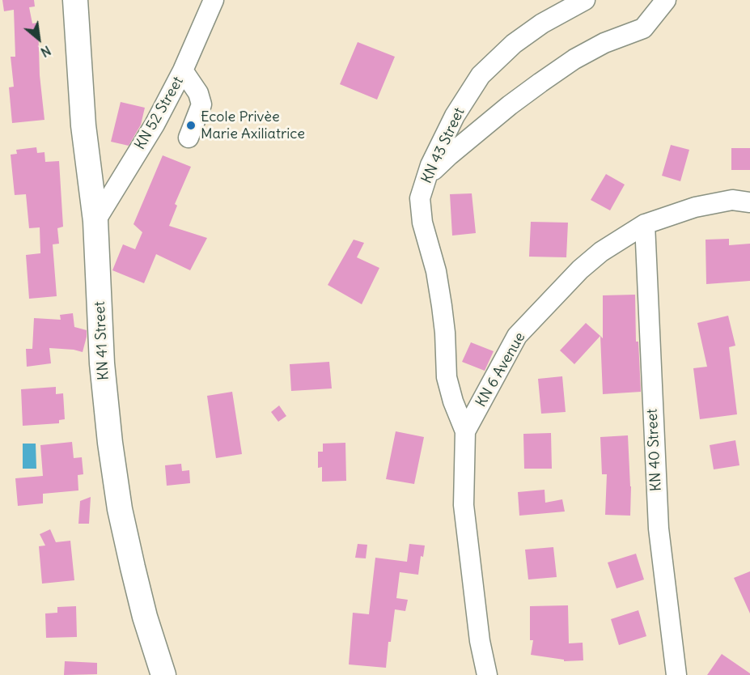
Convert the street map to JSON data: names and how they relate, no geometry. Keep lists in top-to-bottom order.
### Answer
{
  "streets": {
    "main road": ["KN 41 Street"],
    "street": [
      "KN 52 Street",
      "KN 43 Street",
      "KN 6 Avenue",
      "KN 40 Street"
    ]
  },
  "crossings": [
    ["KN 52 Street", "KN 41 Street"],
    ["KN 43 Street", "KN 6 Avenue"],
    ["KN 6 Avenue", "KN 40 Street"]
  ],
  "places": ["Ecole Privèe Marie Axiliatrice"],
  "north": "bottom right"
}
